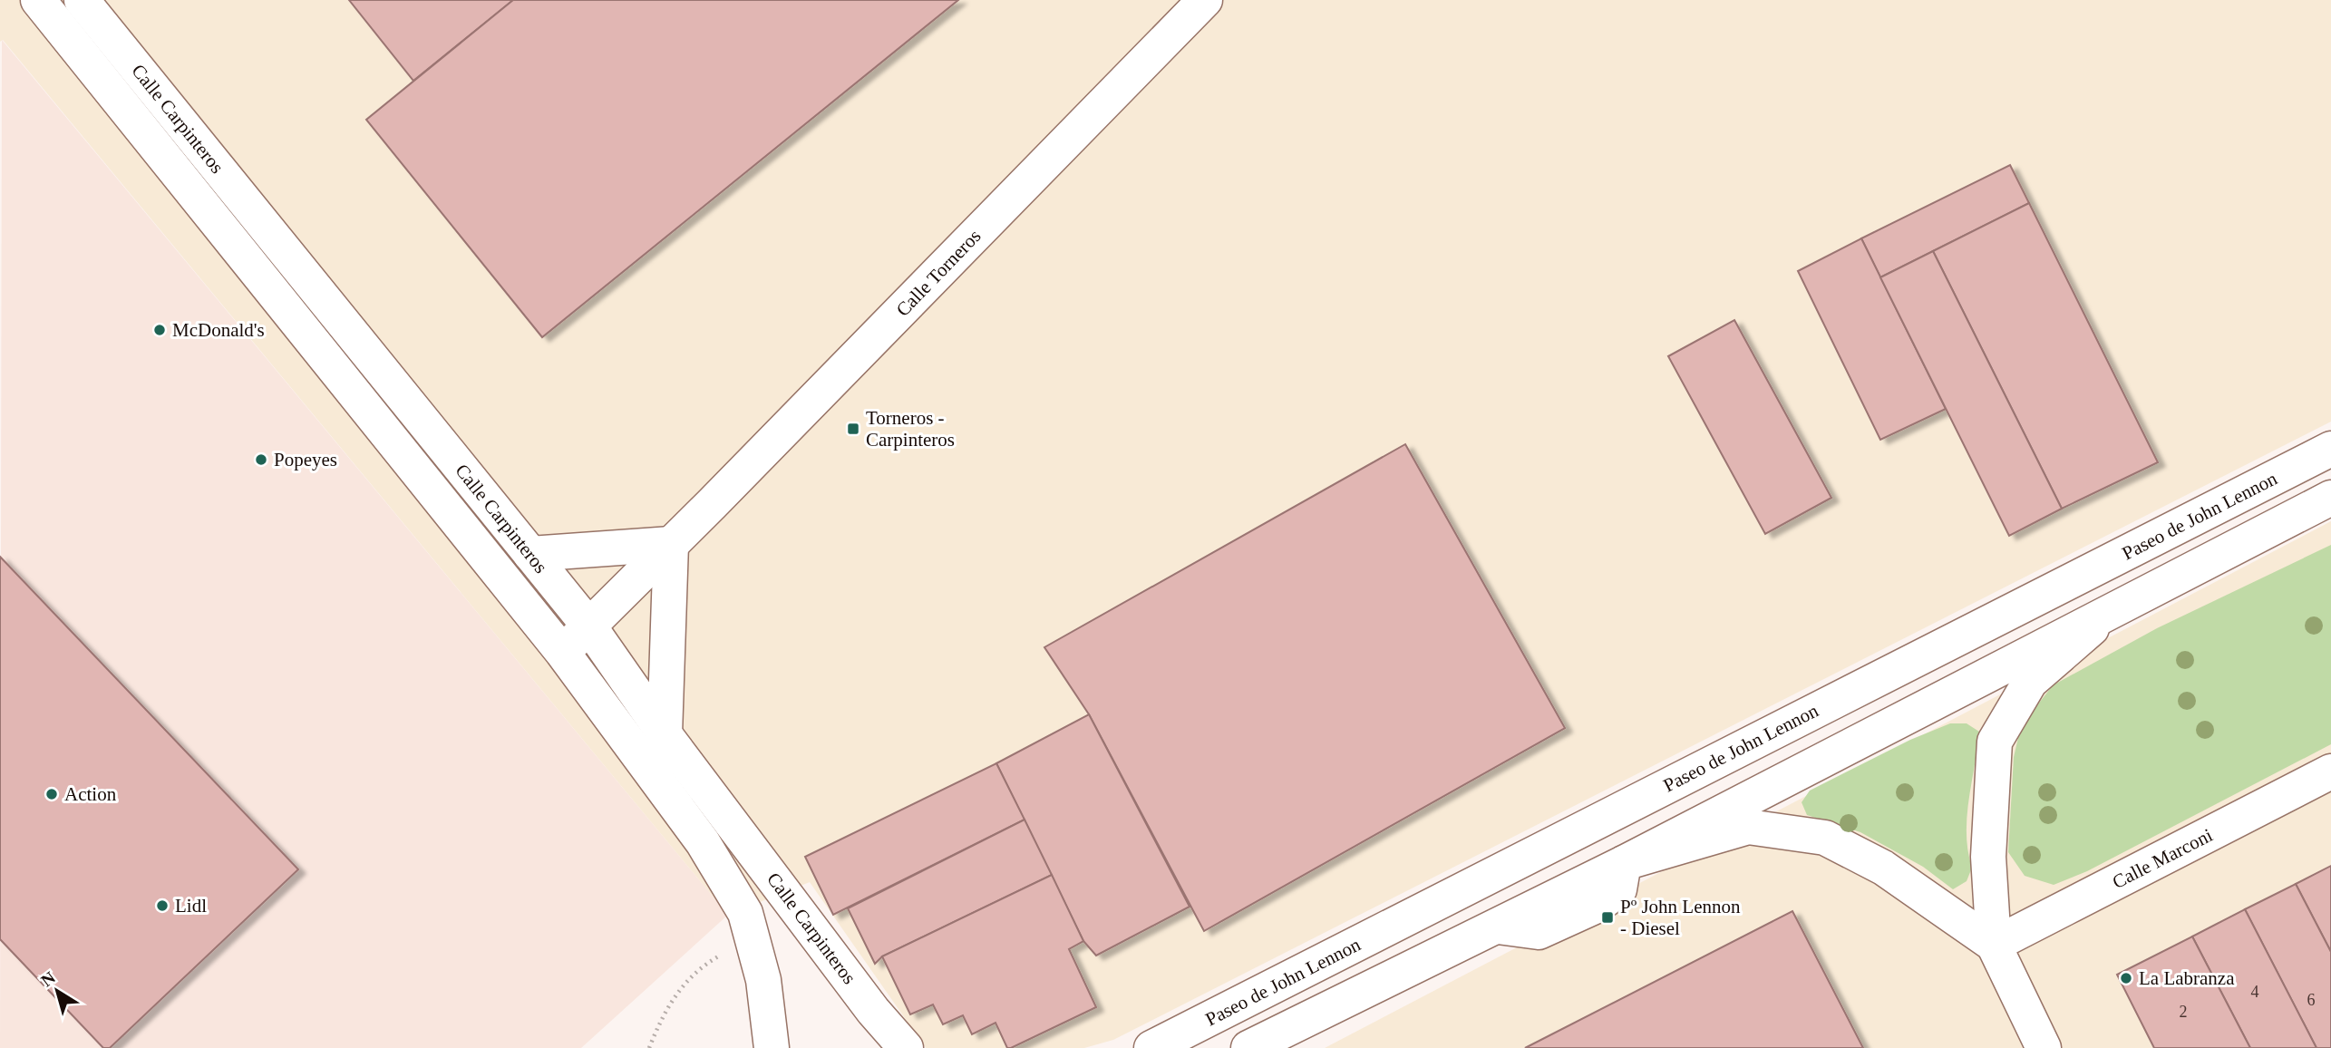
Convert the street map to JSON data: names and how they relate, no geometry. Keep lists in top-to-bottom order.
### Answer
{
  "streets": {
    "main road": [
      "Calle Carpinteros",
      "Calle Torneros",
      "Paseo de John Lennon",
      "Calle Marconi"
    ]
  },
  "crossings": [
    ["Calle Carpinteros", "Calle Torneros"]
  ],
  "places": {
    "other": [
      "McDonald's",
      "Popeyes",
      "Action",
      "Lidl",
      "La Labranza"
    ],
    "transit": ["Torneros - Carpinteros", "Pº John Lennon - Diesel"]
  },
  "house_numbers": ["4", "6", "2"],
  "north": "top left"
}
